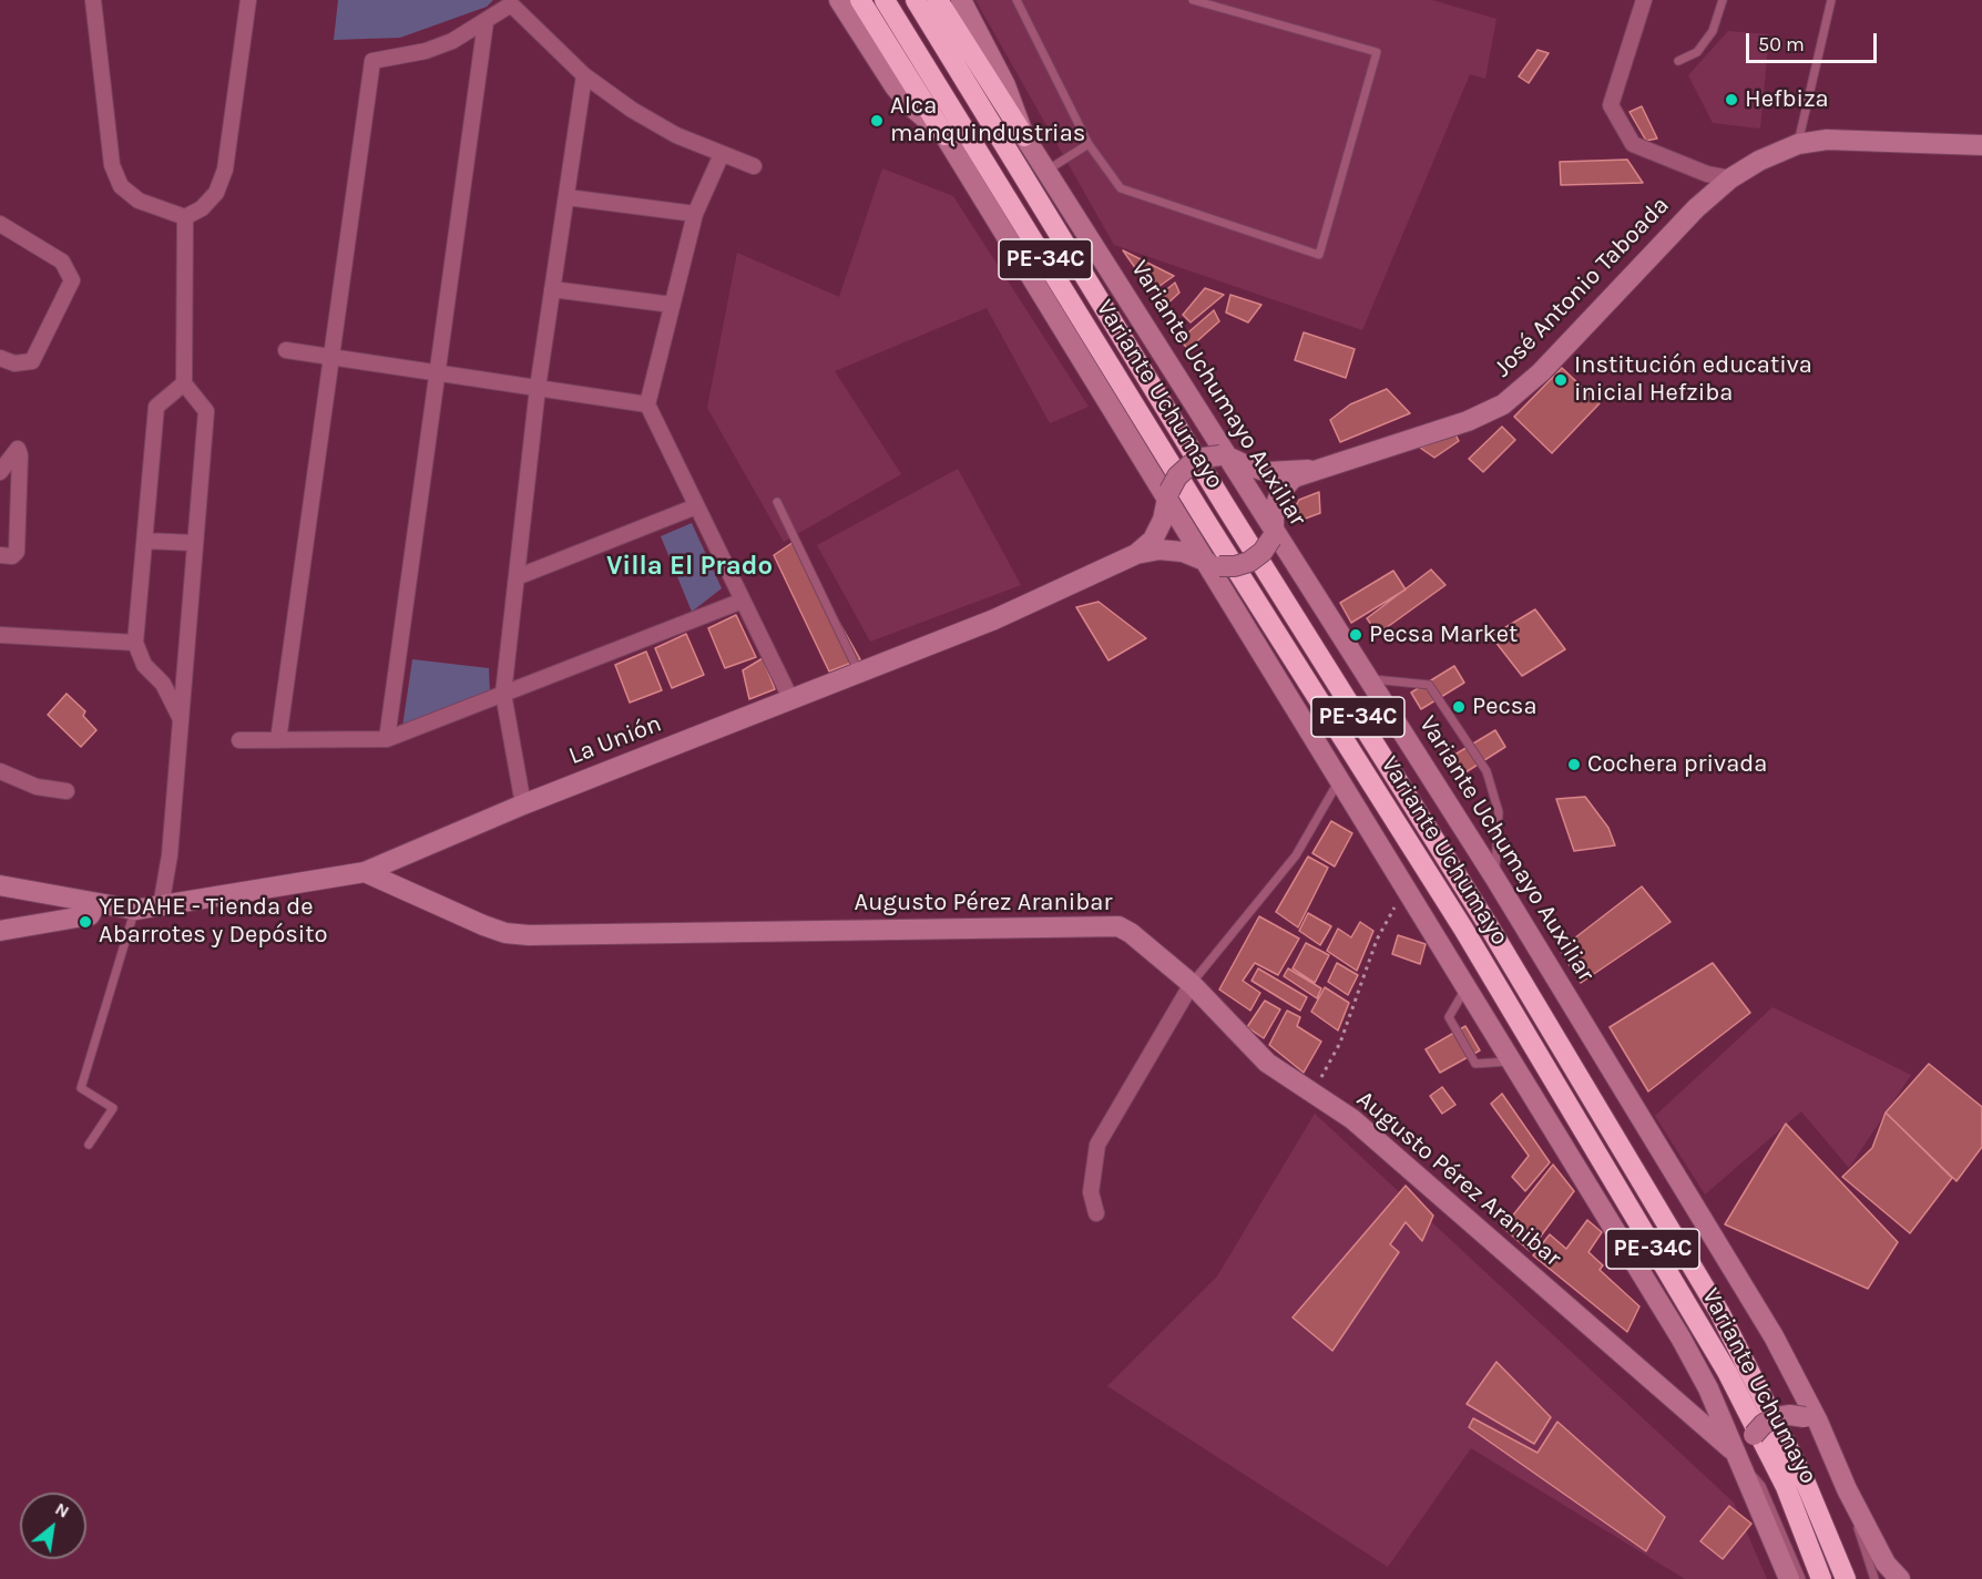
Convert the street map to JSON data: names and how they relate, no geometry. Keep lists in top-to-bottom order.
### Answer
{
  "streets": {
    "highway": ["PE-34C", "Variante Uchumayo"],
    "main road": [
      "José Antonio Taboada",
      "Variante Uchumayo Auxiliar",
      "La Unión",
      "Augusto Pérez Aranibar"
    ]
  },
  "crossings": [
    ["José Antonio Taboada", "Variante Uchumayo Auxiliar"],
    ["Variante Uchumayo Auxiliar", "Variante Uchumayo"],
    ["La Unión", "Augusto Pérez Aranibar"]
  ],
  "districts": ["Villa El Prado"],
  "places": [
    "Hefbiza",
    "Alca manquindustrias",
    "Institución educativa inicial Hefziba",
    "Pecsa Market",
    "Pecsa",
    "Cochera privada",
    "YEDAHE - Tienda de Abarrotes y Depósito"
  ],
  "scale_bar": "50 m",
  "north": "top right"
}
